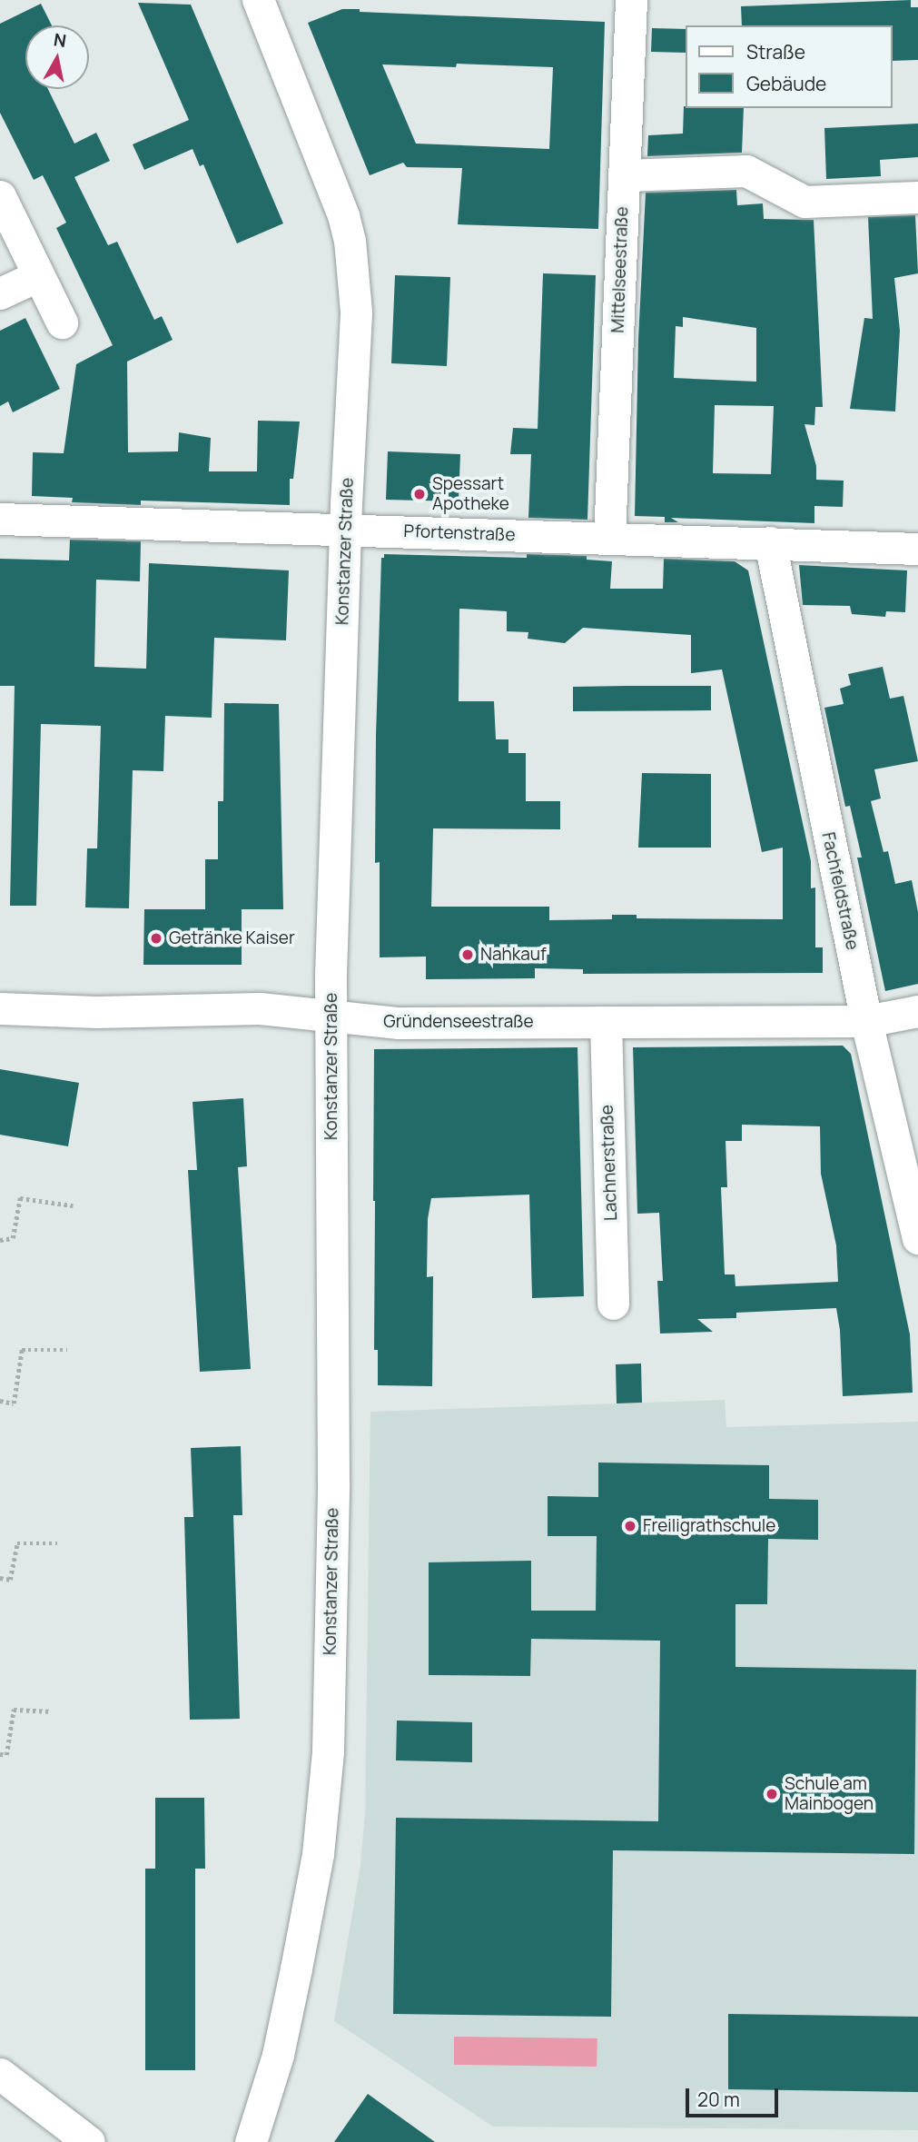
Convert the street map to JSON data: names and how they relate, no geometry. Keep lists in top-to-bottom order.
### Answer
{
  "streets": {
    "street": [
      "Mittelseestraße",
      "Pfortenstraße",
      "Konstanzer Straße",
      "Fachfeldstraße",
      "Gründenseestraße",
      "Lachnerstraße"
    ]
  },
  "crossings": [
    ["Mittelseestraße", "Pfortenstraße"],
    ["Pfortenstraße", "Konstanzer Straße"],
    ["Pfortenstraße", "Fachfeldstraße"],
    ["Konstanzer Straße", "Gründenseestraße"],
    ["Fachfeldstraße", "Gründenseestraße"],
    ["Gründenseestraße", "Lachnerstraße"]
  ],
  "places": [
    "Spessart Apotheke",
    "Getränke Kaiser",
    "Nahkauf",
    "Freiligrathschule",
    "Schule am Mainbogen"
  ],
  "legend": ["Straße", "Gebäude"],
  "scale_bar": "20 m",
  "north": "top"
}
